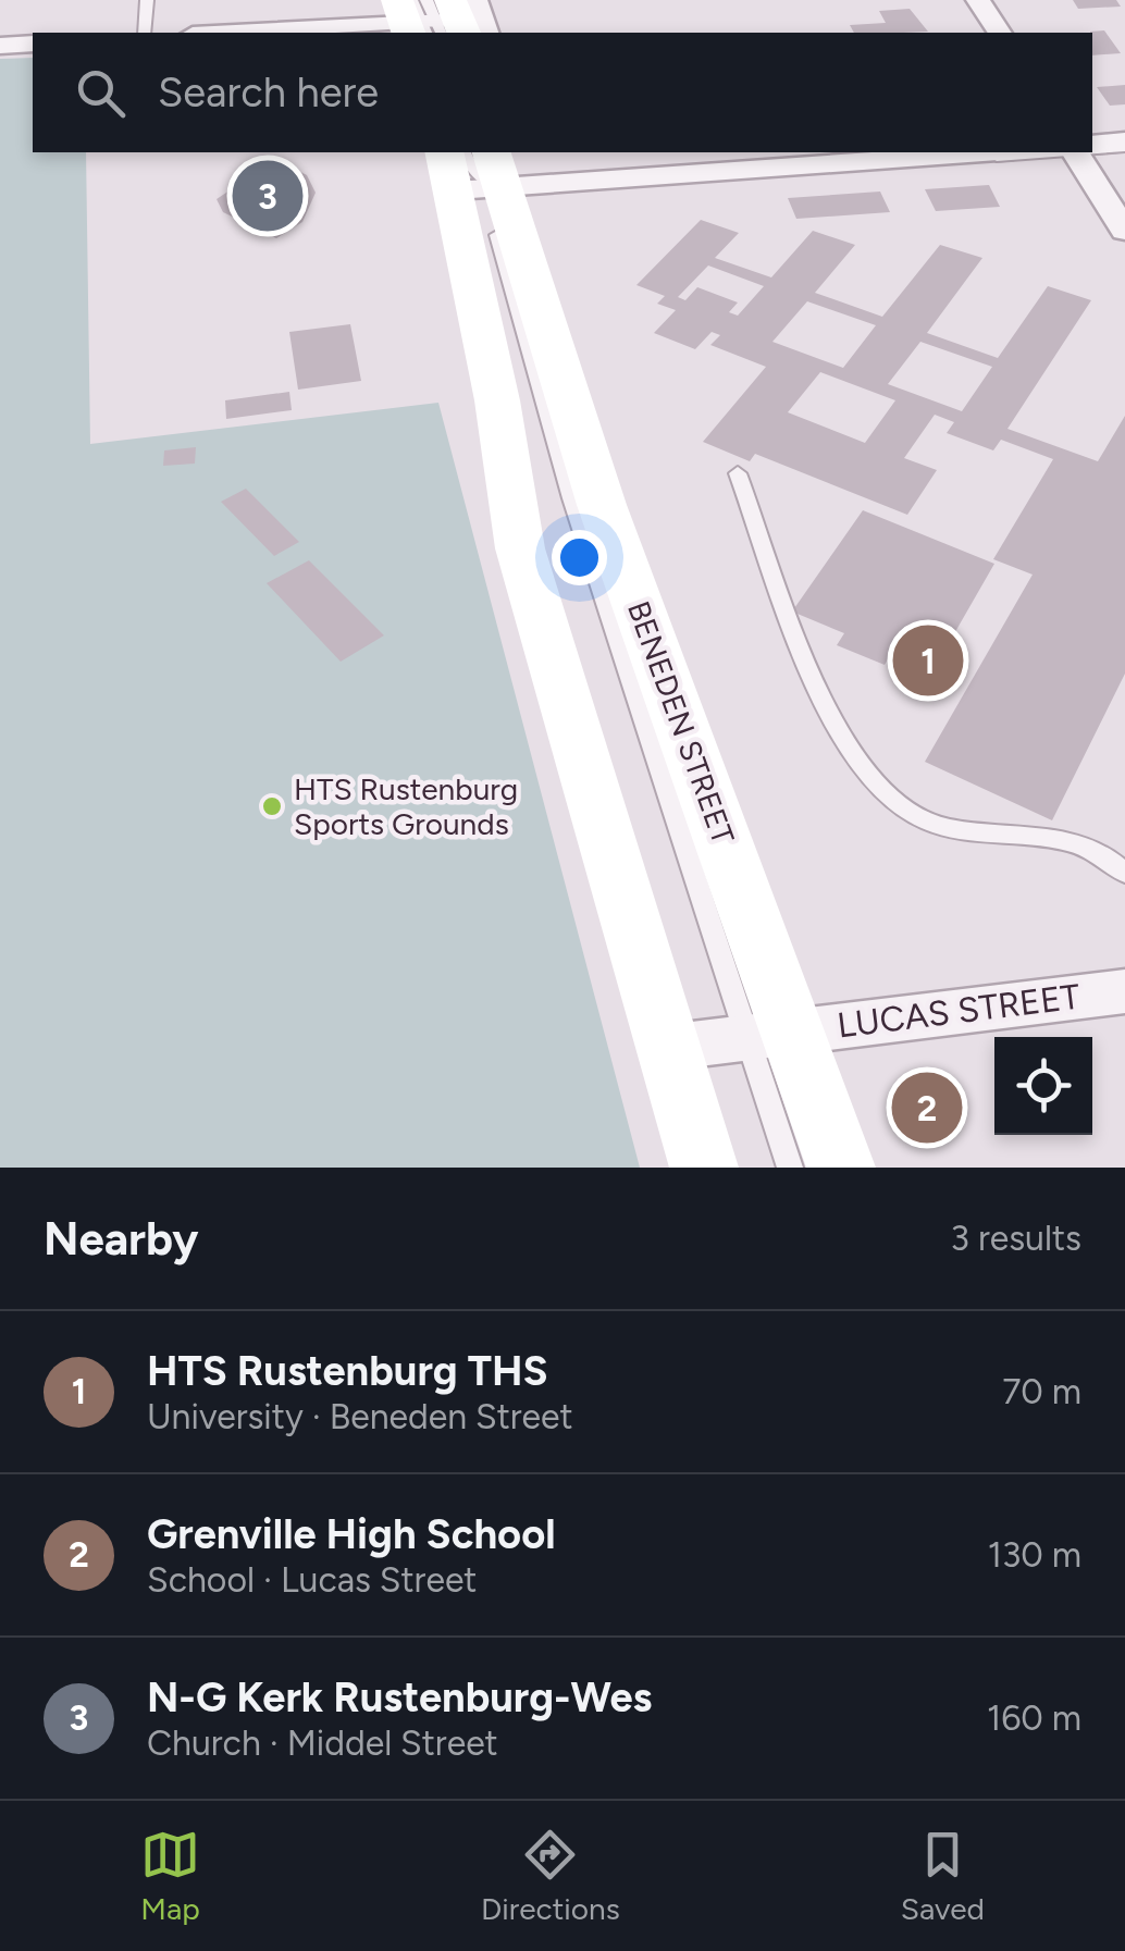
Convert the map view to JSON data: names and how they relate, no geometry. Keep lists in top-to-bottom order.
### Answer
{
  "streets": {
    "main road": ["BENEDEN STREET"],
    "street": ["LUCAS STREET"]
  },
  "crossings": [
    ["BENEDEN STREET", "LUCAS STREET"]
  ],
  "places": ["HTS Rustenburg Sports Grounds"],
  "page": {
    "search": "Search here",
    "pins": ["3", "1", "2"],
    "heading": ["Nearby", "3 results"],
    "list": [
      {
        "mark": "1",
        "name": "HTS Rustenburg THS",
        "note": "University · Beneden Street",
        "value": "70 m"
      },
      {
        "mark": "2",
        "name": "Grenville High School",
        "note": "School · Lucas Street",
        "value": "130 m"
      },
      {
        "mark": "3",
        "name": "N-G Kerk Rustenburg-Wes",
        "note": "Church · Middel Street",
        "value": "160 m"
      }
    ],
    "nav": ["Map", "Directions", "Saved"]
  }
}
